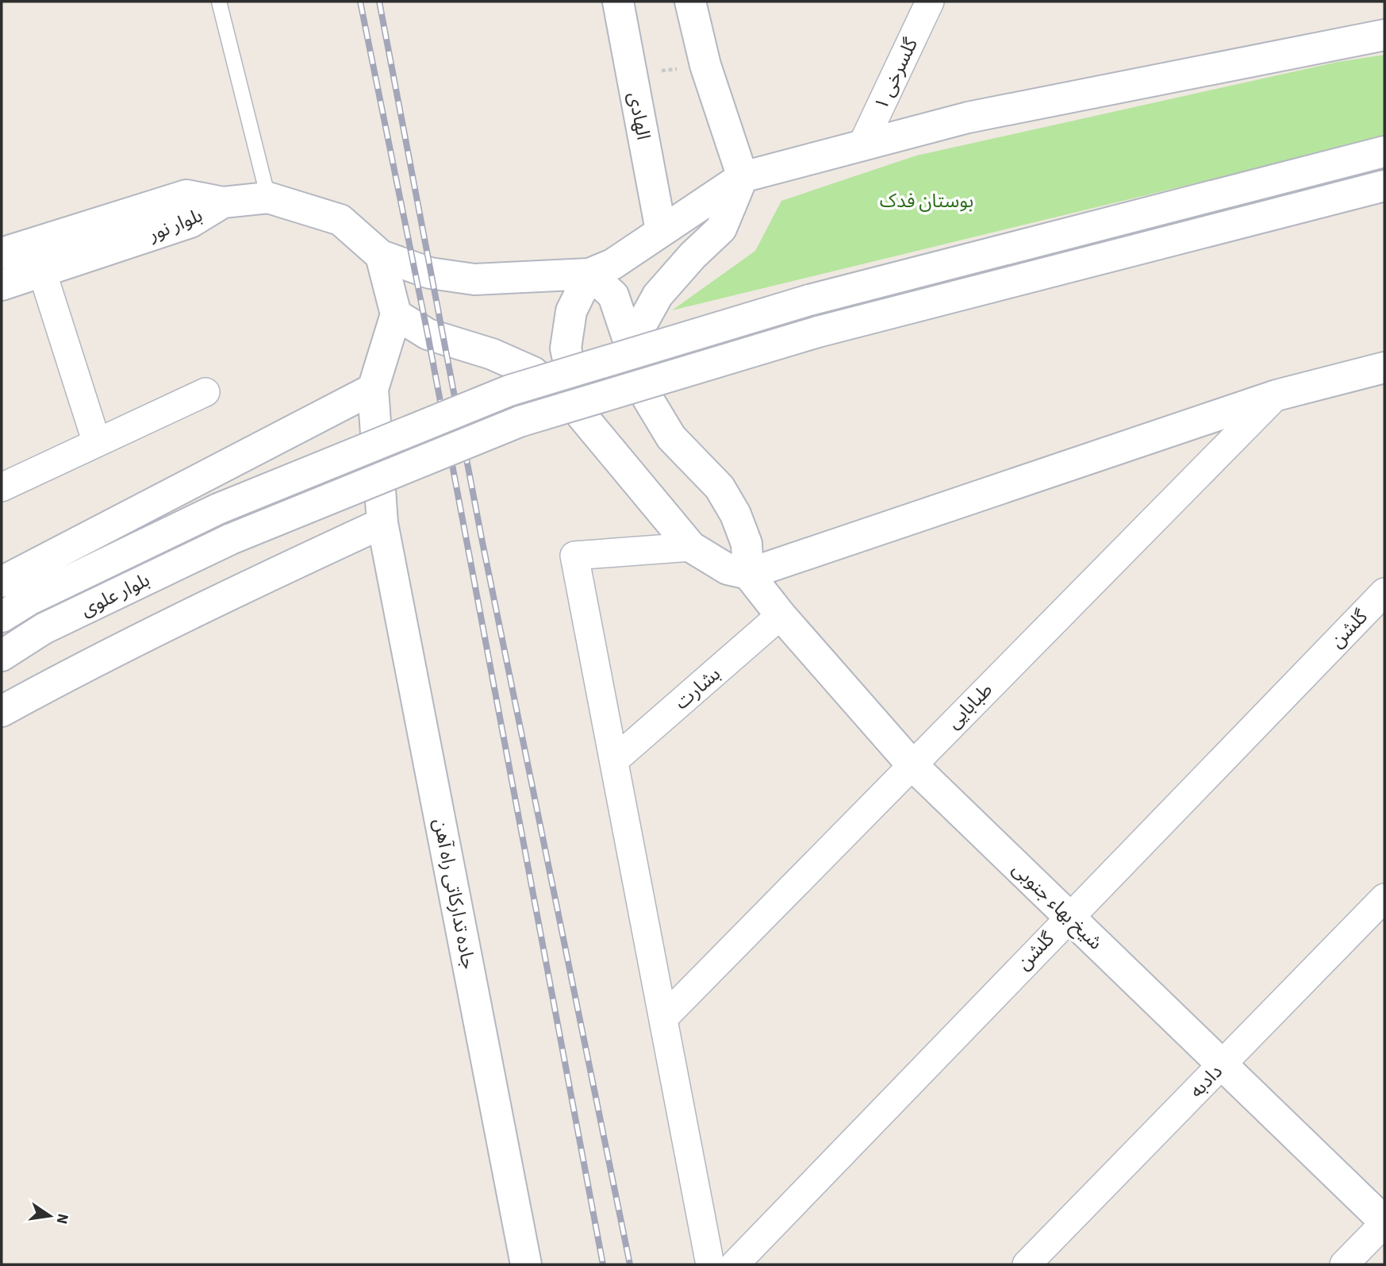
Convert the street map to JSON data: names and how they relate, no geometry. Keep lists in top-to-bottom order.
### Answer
{
  "streets": {
    "main road": [
      "الهادی",
      "بلوار نور",
      "بلوار علوی",
      "جاده تدارکاتی راه آهن",
      "شیخ بهاء جنوبی"
    ],
    "street": [
      "گلسرخی ۱",
      "گلشن",
      "بشارت",
      "طبابایی",
      "دادبه"
    ]
  },
  "crossings": [
    ["گلشن", "شیخ بهاء جنوبی"],
    ["بشارت", "شیخ بهاء جنوبی"],
    ["طبابایی", "شیخ بهاء جنوبی"],
    ["شیخ بهاء جنوبی", "دادبه"]
  ],
  "parks": ["بوستان فدک"],
  "north": "right"
}
